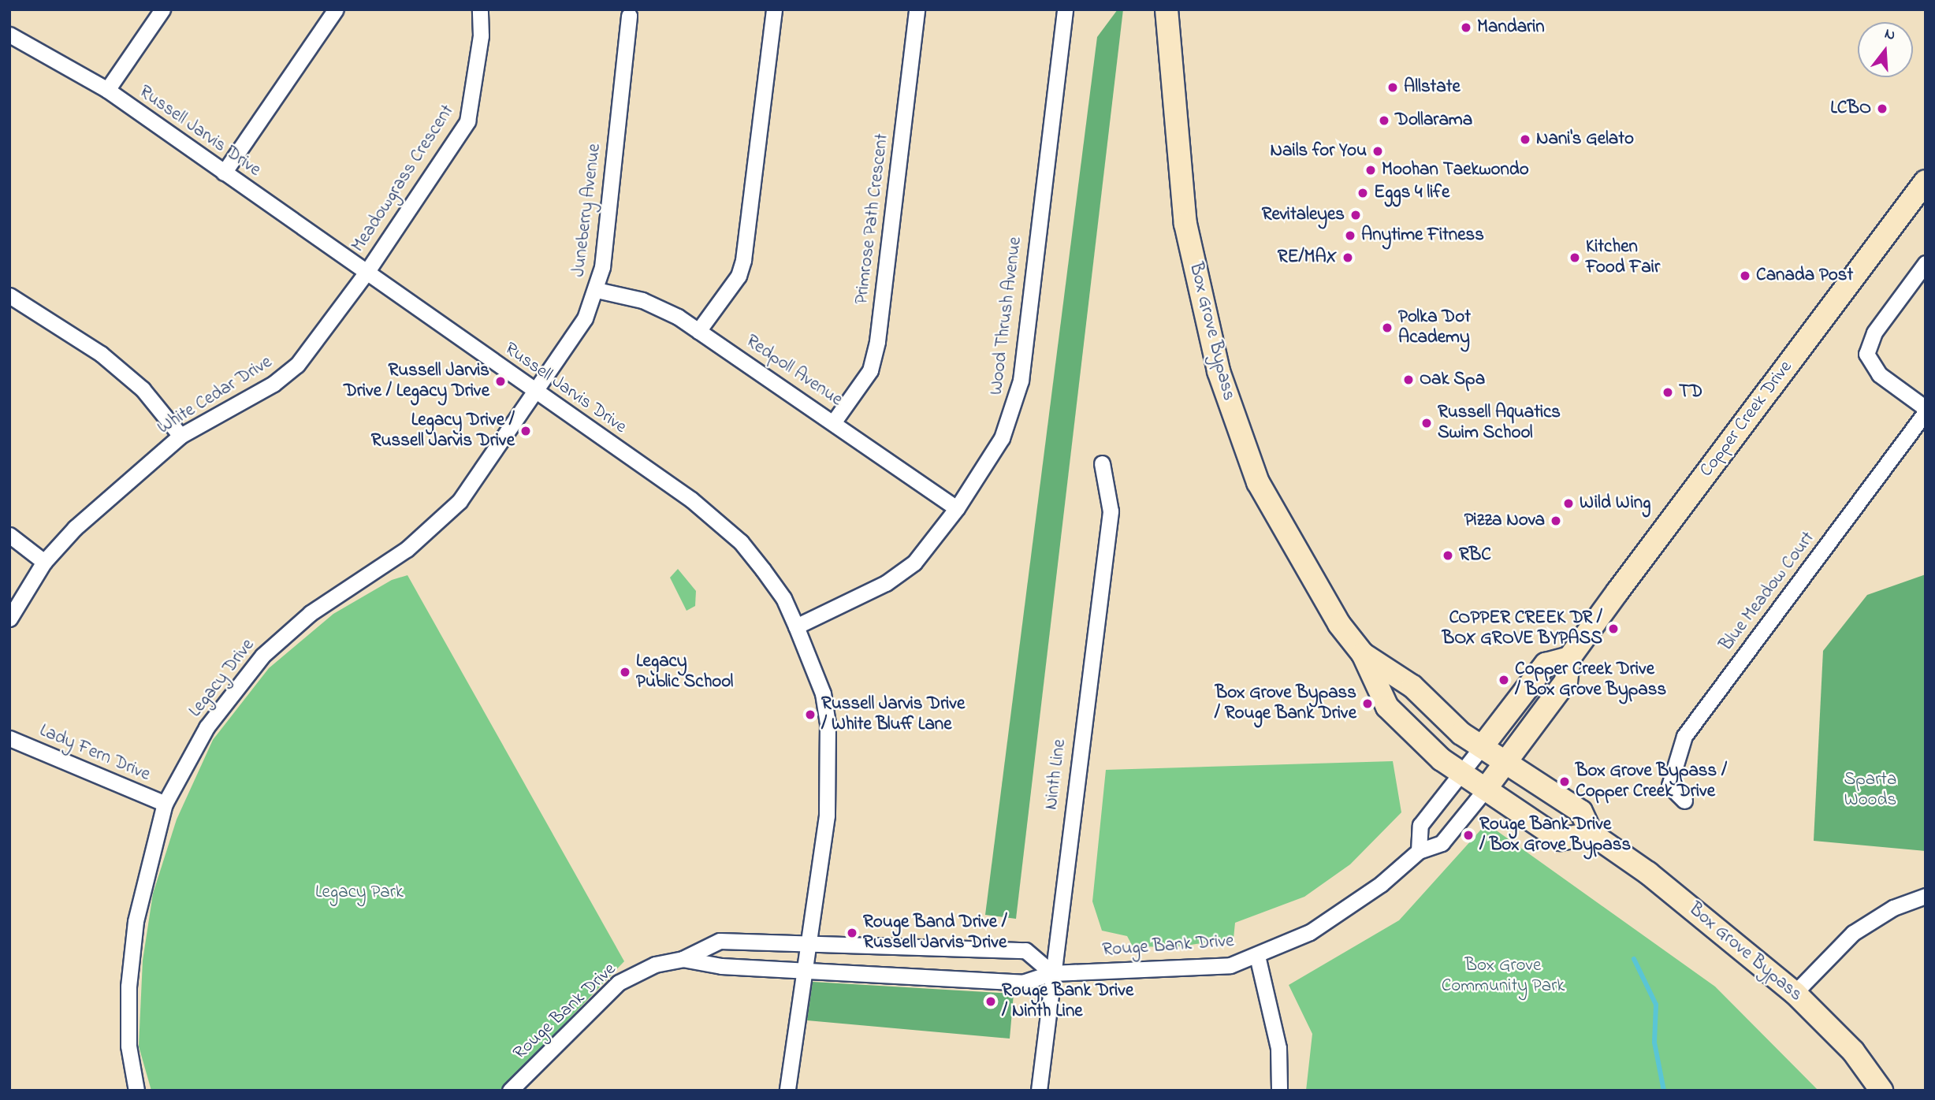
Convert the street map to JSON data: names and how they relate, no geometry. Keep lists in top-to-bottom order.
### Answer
{
  "streets": {
    "main road": ["Box Grove Bypass", "Copper Creek Drive"],
    "street": [
      "Russell Jarvis Drive",
      "Meadowgrass Crescent",
      "Juneberry Avenue",
      "Primrose Path Crescent",
      "Wood Thrush Avenue",
      "Redpoll Avenue",
      "White Cedar Drive",
      "Blue Meadow Court",
      "Legacy Drive",
      "Lady Fern Drive",
      "Ninth Line",
      "Rouge Bank Drive"
    ]
  },
  "crossings": [
    ["Russell Jarvis Drive", "Meadowgrass Crescent"],
    ["Russell Jarvis Drive", "Juneberry Avenue"],
    ["Russell Jarvis Drive", "Wood Thrush Avenue"],
    ["Russell Jarvis Drive", "White Cedar Drive"],
    ["Russell Jarvis Drive", "Legacy Drive"],
    ["Russell Jarvis Drive", "Rouge Bank Drive"],
    ["Meadowgrass Crescent", "White Cedar Drive"],
    ["Juneberry Avenue", "Redpoll Avenue"],
    ["Juneberry Avenue", "Legacy Drive"],
    ["Primrose Path Crescent", "Redpoll Avenue"],
    ["Wood Thrush Avenue", "Redpoll Avenue"],
    ["Box Grove Bypass", "Copper Creek Drive"],
    ["Box Grove Bypass", "Rouge Bank Drive"],
    ["Copper Creek Drive", "Rouge Bank Drive"],
    ["Legacy Drive", "Lady Fern Drive"],
    ["Ninth Line", "Rouge Bank Drive"]
  ],
  "parks": ["Sparta Woods", "Legacy Park", "Box Grove Community Park"],
  "places": [
    "Mandarin",
    "Allstate",
    "LCBO",
    "Dollarama",
    "Nani's Gelato",
    "Nails for You",
    "Moohan Taekwondo",
    "Eggs 4 life",
    "Revitaleyes",
    "Anytime Fitness",
    "RE/MAX",
    "Kitchen Food Fair",
    "Canada Post",
    "Polka Dot Academy",
    "Oak Spa",
    "Russell Jarvis Drive / Legacy Drive",
    "TD",
    "Russell Aquatics Swim School",
    "Legacy Drive / Russell Jarvis Drive",
    "Wild Wing",
    "Pizza Nova",
    "RBC",
    "COPPER CREEK DR / BOX GROVE BYPASS",
    "Legacy Public School",
    "Copper Creek Drive / Box Grove Bypass",
    "Box Grove Bypass / Rouge Bank Drive",
    "Russell Jarvis Drive / White Bluff Lane",
    "Box Grove Bypass / Copper Creek Drive",
    "Rouge Bank Drive / Box Grove Bypass",
    "Rouge Band Drive / Russell Jarvis Drive",
    "Rouge Bank Drive / Ninth Line"
  ],
  "north": "top"
}
